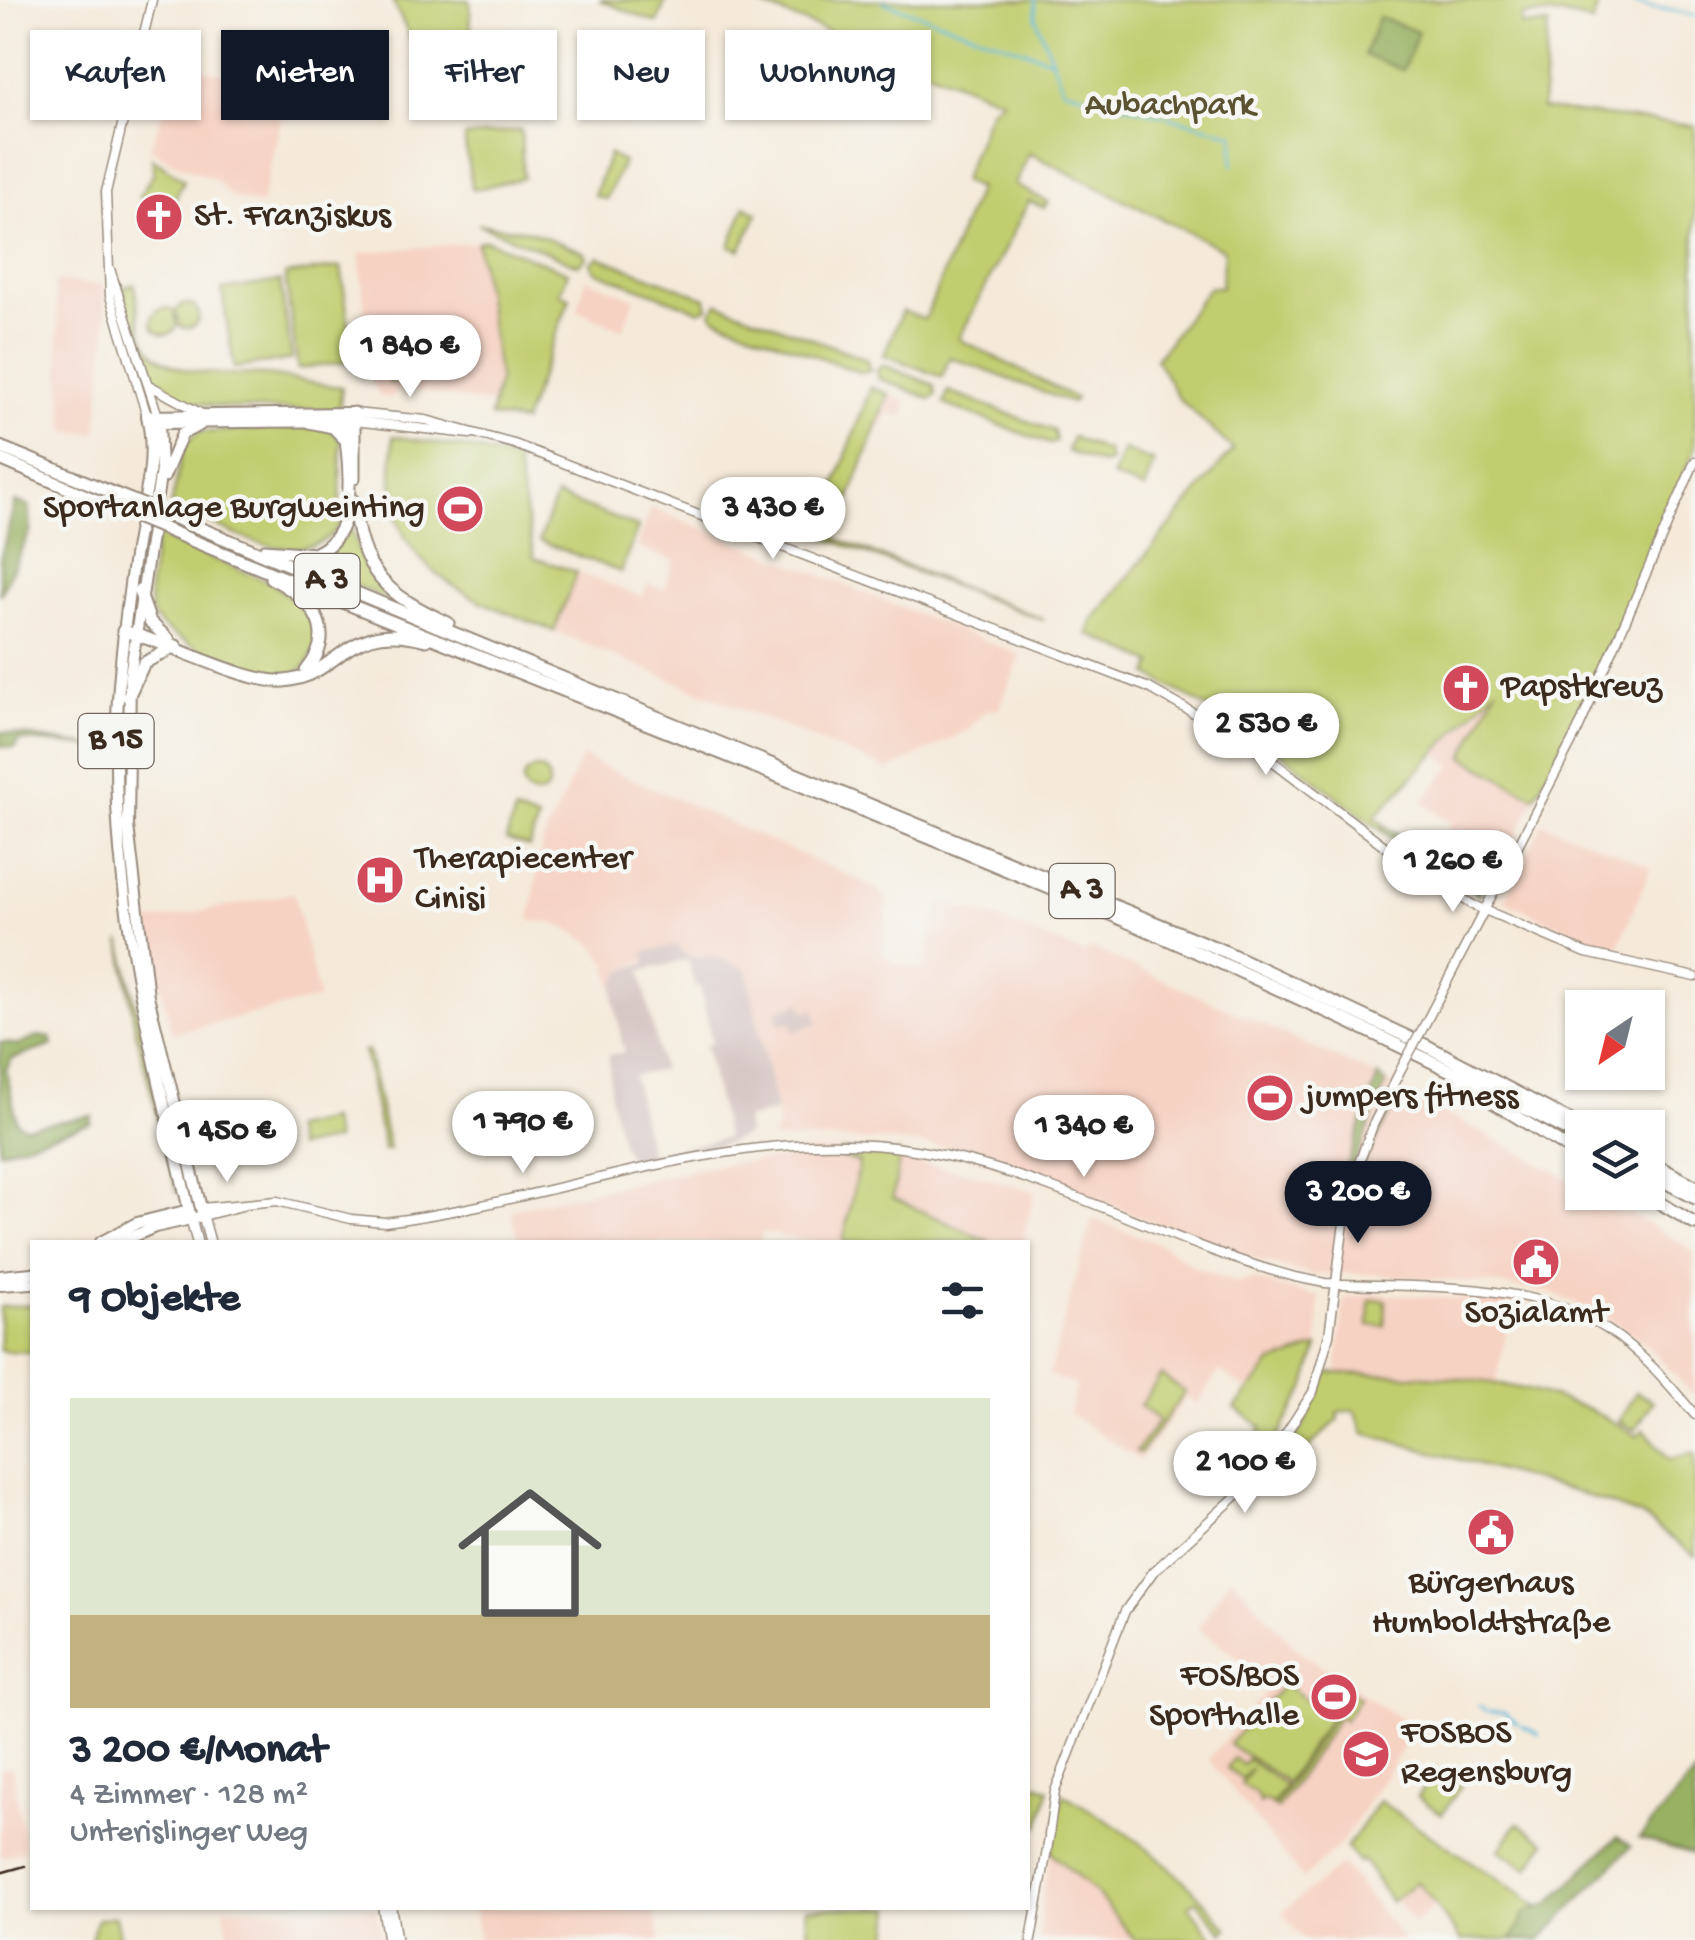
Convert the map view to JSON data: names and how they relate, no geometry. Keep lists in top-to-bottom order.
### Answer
{
  "streets": {
    "highway": ["A 3"],
    "main road": ["B 15"]
  },
  "crossings": [
    ["A 3", "B 15"]
  ],
  "parks": ["Aubachpark"],
  "places": {
    "church": ["St. Franziskus", "Papstkreuz"],
    "sports": ["Sportanlage Burgweinting", "jumpers fitness", "FOS/BOS Sporthalle"],
    "hospital": ["Therapiecenter Cinisi"],
    "public building": ["Sozialamt", "Bürgerhaus Humboldtstraße"],
    "school or university": ["FOSBOS Regensburg"]
  },
  "north": "bottom left",
  "page": {
    "chip": [
      "Kaufen",
      "Mieten",
      "Filter",
      "Neu",
      "Wohnung"
    ],
    "price": [
      "1 840 €",
      "3 430 €",
      "2 530 €",
      "1 260 €",
      "1 790 €",
      "1 340 €",
      "1 450 €",
      "3 200 €",
      "2 100 €"
    ],
    "heading": "9 Objekte",
    "list": [
      {
        "name": "3 200 €/Monat",
        "note": "4 Zimmer · 128 m² · Unterislinger Weg"
      }
    ]
  }
}
